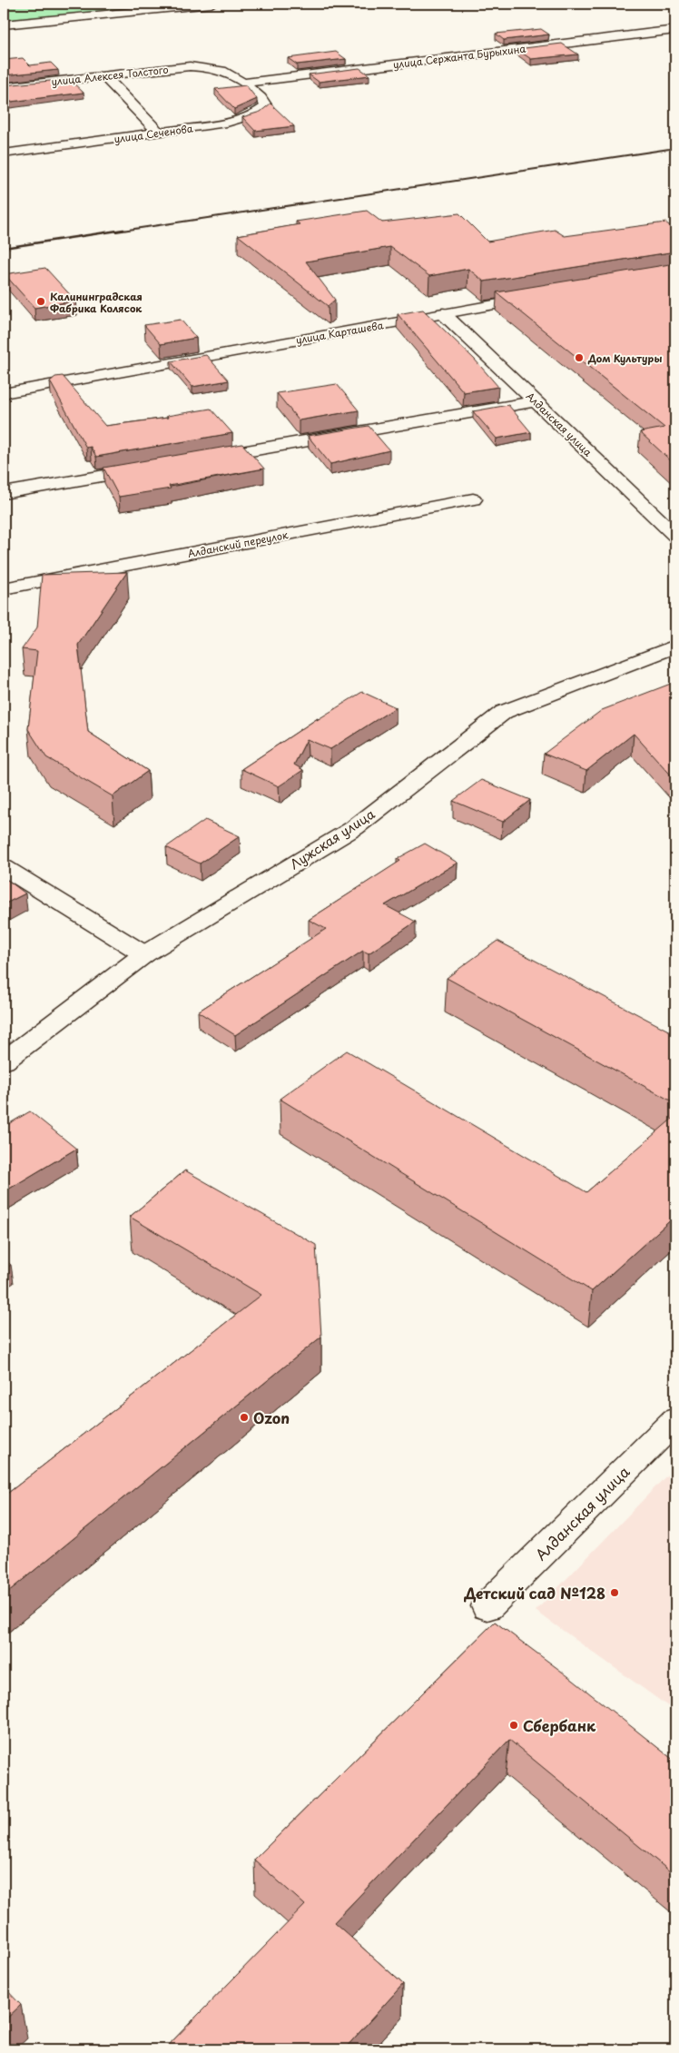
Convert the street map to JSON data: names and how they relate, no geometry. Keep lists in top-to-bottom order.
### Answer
{
  "streets": {
    "street": [
      "улица Сержанта Бурыхина",
      "улица Алексея Толстого",
      "улица Сеченова",
      "улица Карташева",
      "Алданская улица",
      "Алданский переулок",
      "Лужская улица"
    ]
  },
  "crossings": [
    ["улица Сержанта Бурыхина", "улица Алексея Толстого"],
    ["улица Сержанта Бурыхина", "улица Сеченова"],
    ["улица Алексея Толстого", "улица Сеченова"],
    ["улица Карташева", "Алданская улица"]
  ],
  "places": [
    "Калининградская Фабрика Колясок",
    "Дом Культуры",
    "Ozon",
    "Детский сад №128",
    "Сбербанк"
  ]
}
